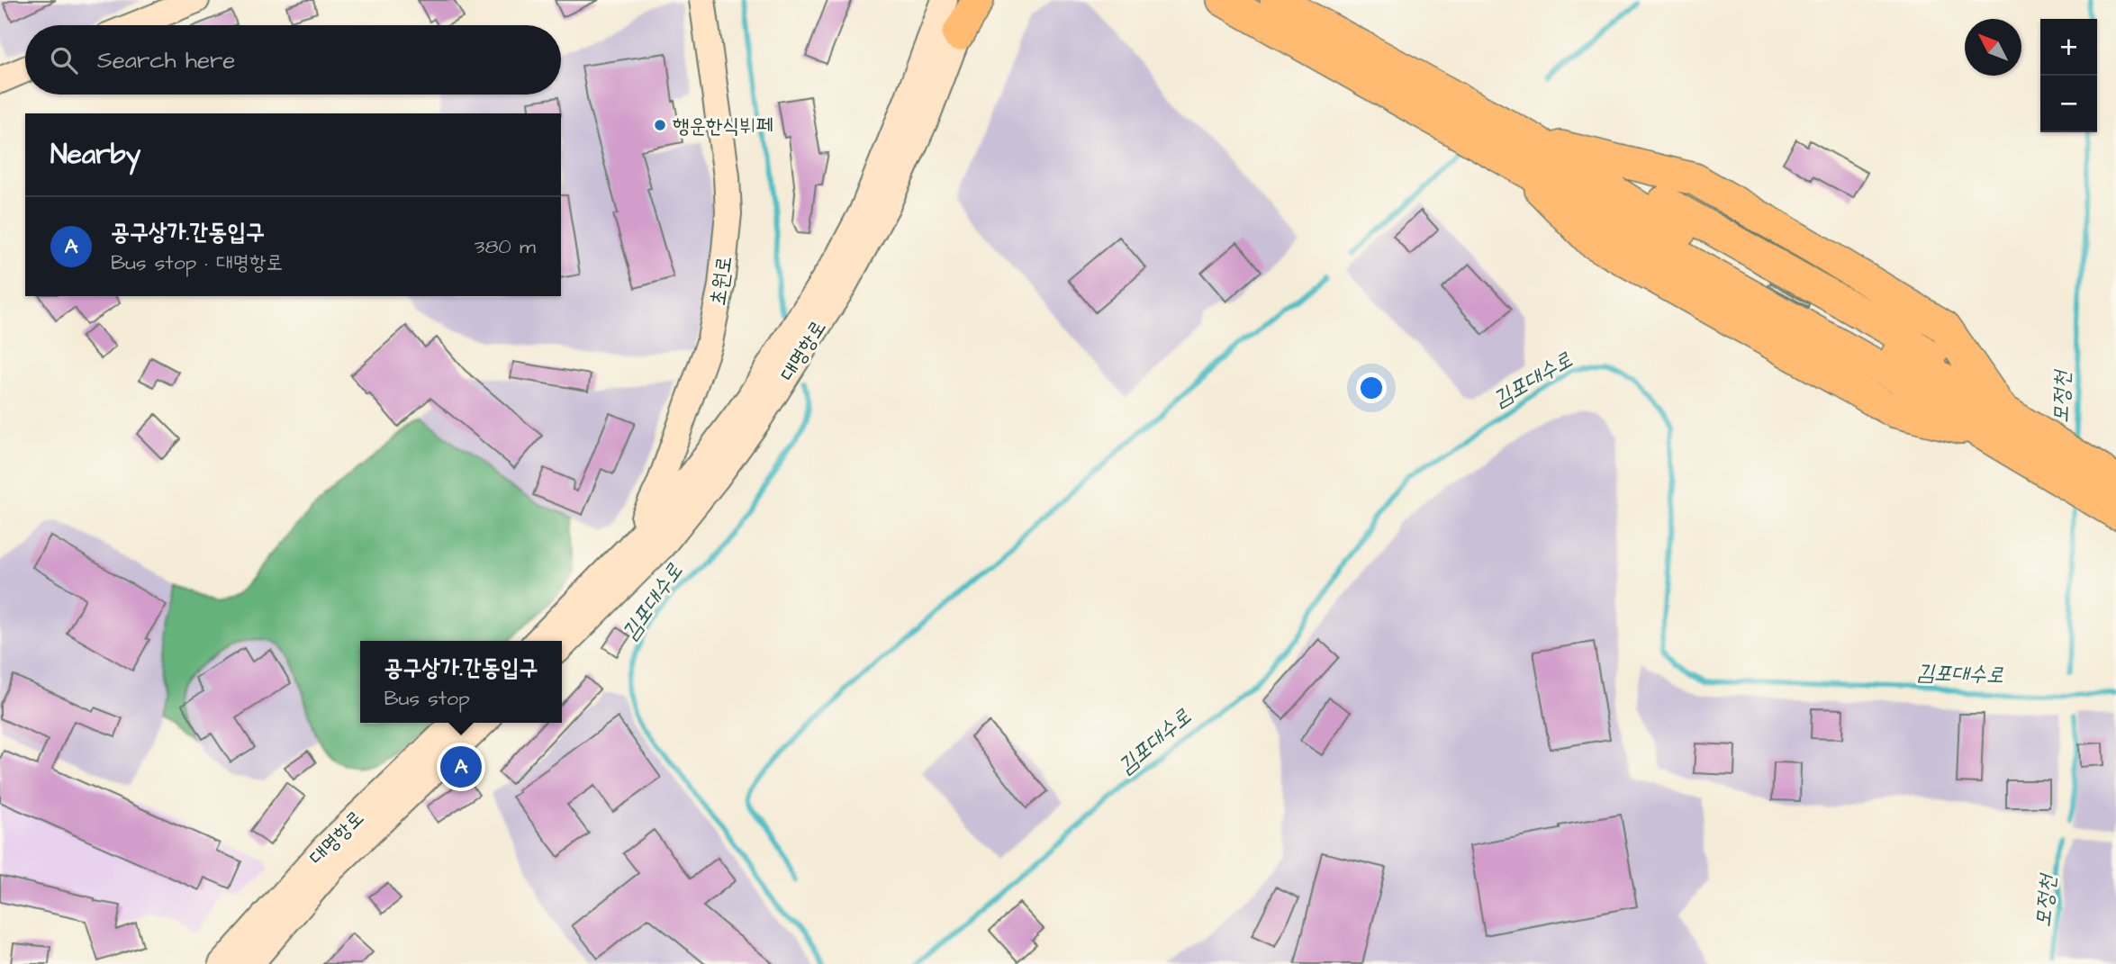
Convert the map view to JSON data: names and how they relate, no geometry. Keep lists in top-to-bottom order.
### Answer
{
  "streets": {
    "main road": ["초원로", "대명항로"]
  },
  "crossings": [
    ["초원로", "대명항로"]
  ],
  "water": ["김포대수로", "모정천"],
  "places": ["행운한식뷔페"],
  "north": "top left",
  "page": {
    "map_buttons": ["+", "−"],
    "search": "Search here",
    "heading": "Nearby",
    "list": [
      {
        "mark": "A",
        "name": "공구상가.간동입구",
        "note": "Bus stop · 대명항로",
        "value": "380 m"
      }
    ],
    "popup": ["공구상가.간동입구", "Bus stop"],
    "pins": "A"
  }
}
